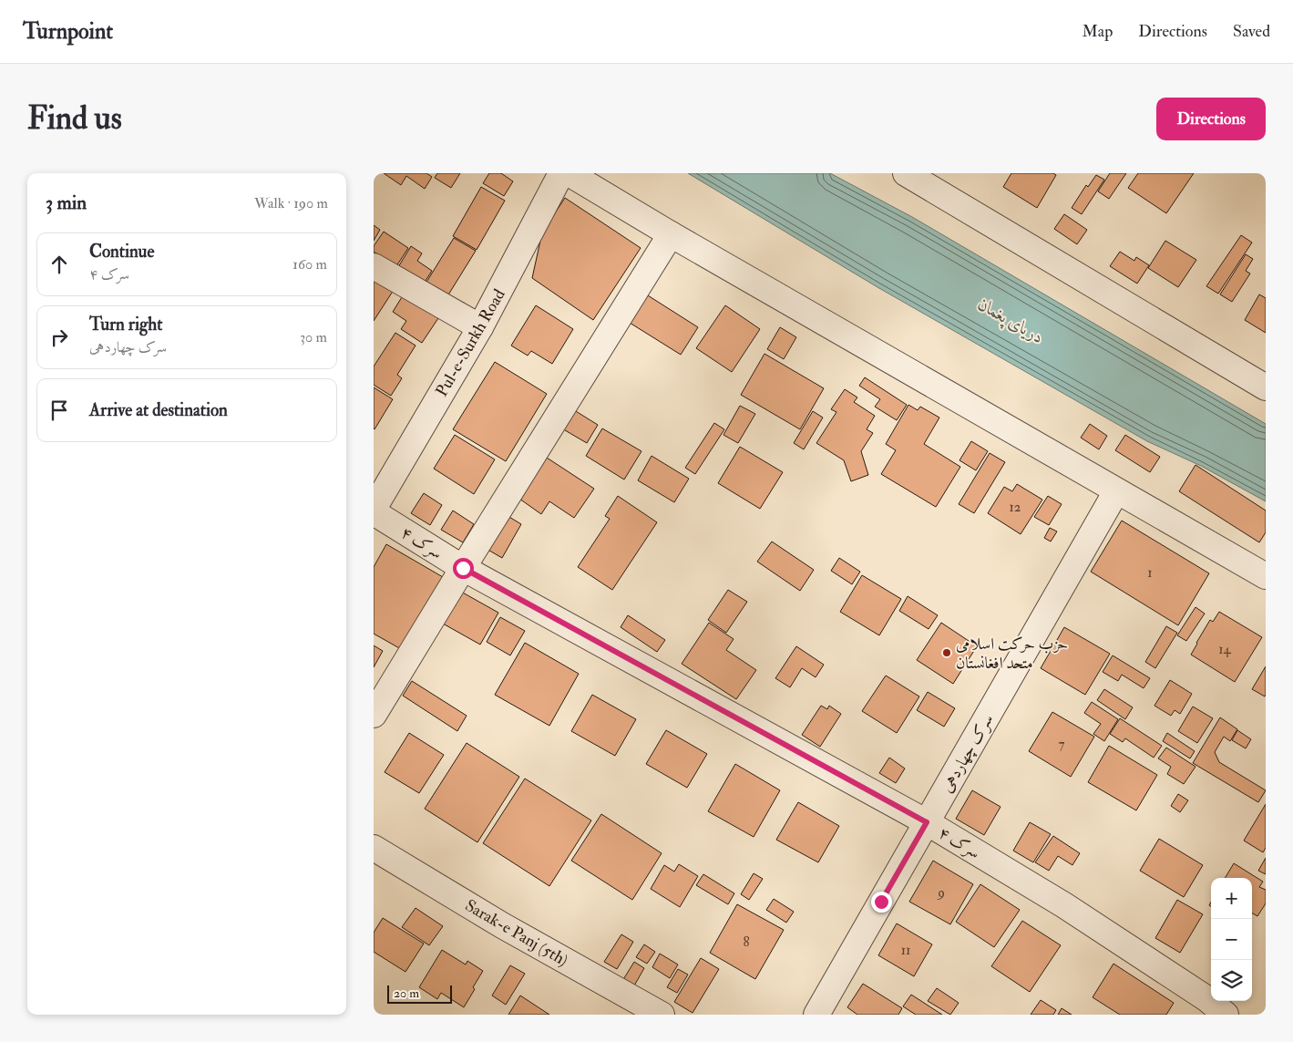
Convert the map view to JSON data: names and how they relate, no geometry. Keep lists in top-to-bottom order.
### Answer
{
  "streets": {
    "street": [
      "Pul-e-Surkh Road",
      "سرک ۴",
      "سرک چهاردهی",
      "Sarak-e Panj (5th)"
    ]
  },
  "crossings": [
    ["سرک ۴", "سرک چهاردهی"]
  ],
  "water": ["دریای پغمان"],
  "places": ["حزب حرکت اسلامی متحد افغانستان"],
  "house_numbers": [
    "12",
    "1",
    "14",
    "7",
    "9",
    "8",
    "11"
  ],
  "scale_bar": "20 m",
  "page": {
    "header": "Turnpoint",
    "nav": ["Map", "Directions", "Saved"],
    "buttons": "Directions",
    "title": "Find us",
    "heading": ["3 min", "Walk · 190 m"],
    "list": [
      ["Continue", "سرک ۴", "160 m"],
      ["Turn right", "سرک چهاردهی", "30 m"],
      "Arrive at destination"
    ],
    "map_buttons": ["+", "−"],
    "scale": "20 m"
  }
}
